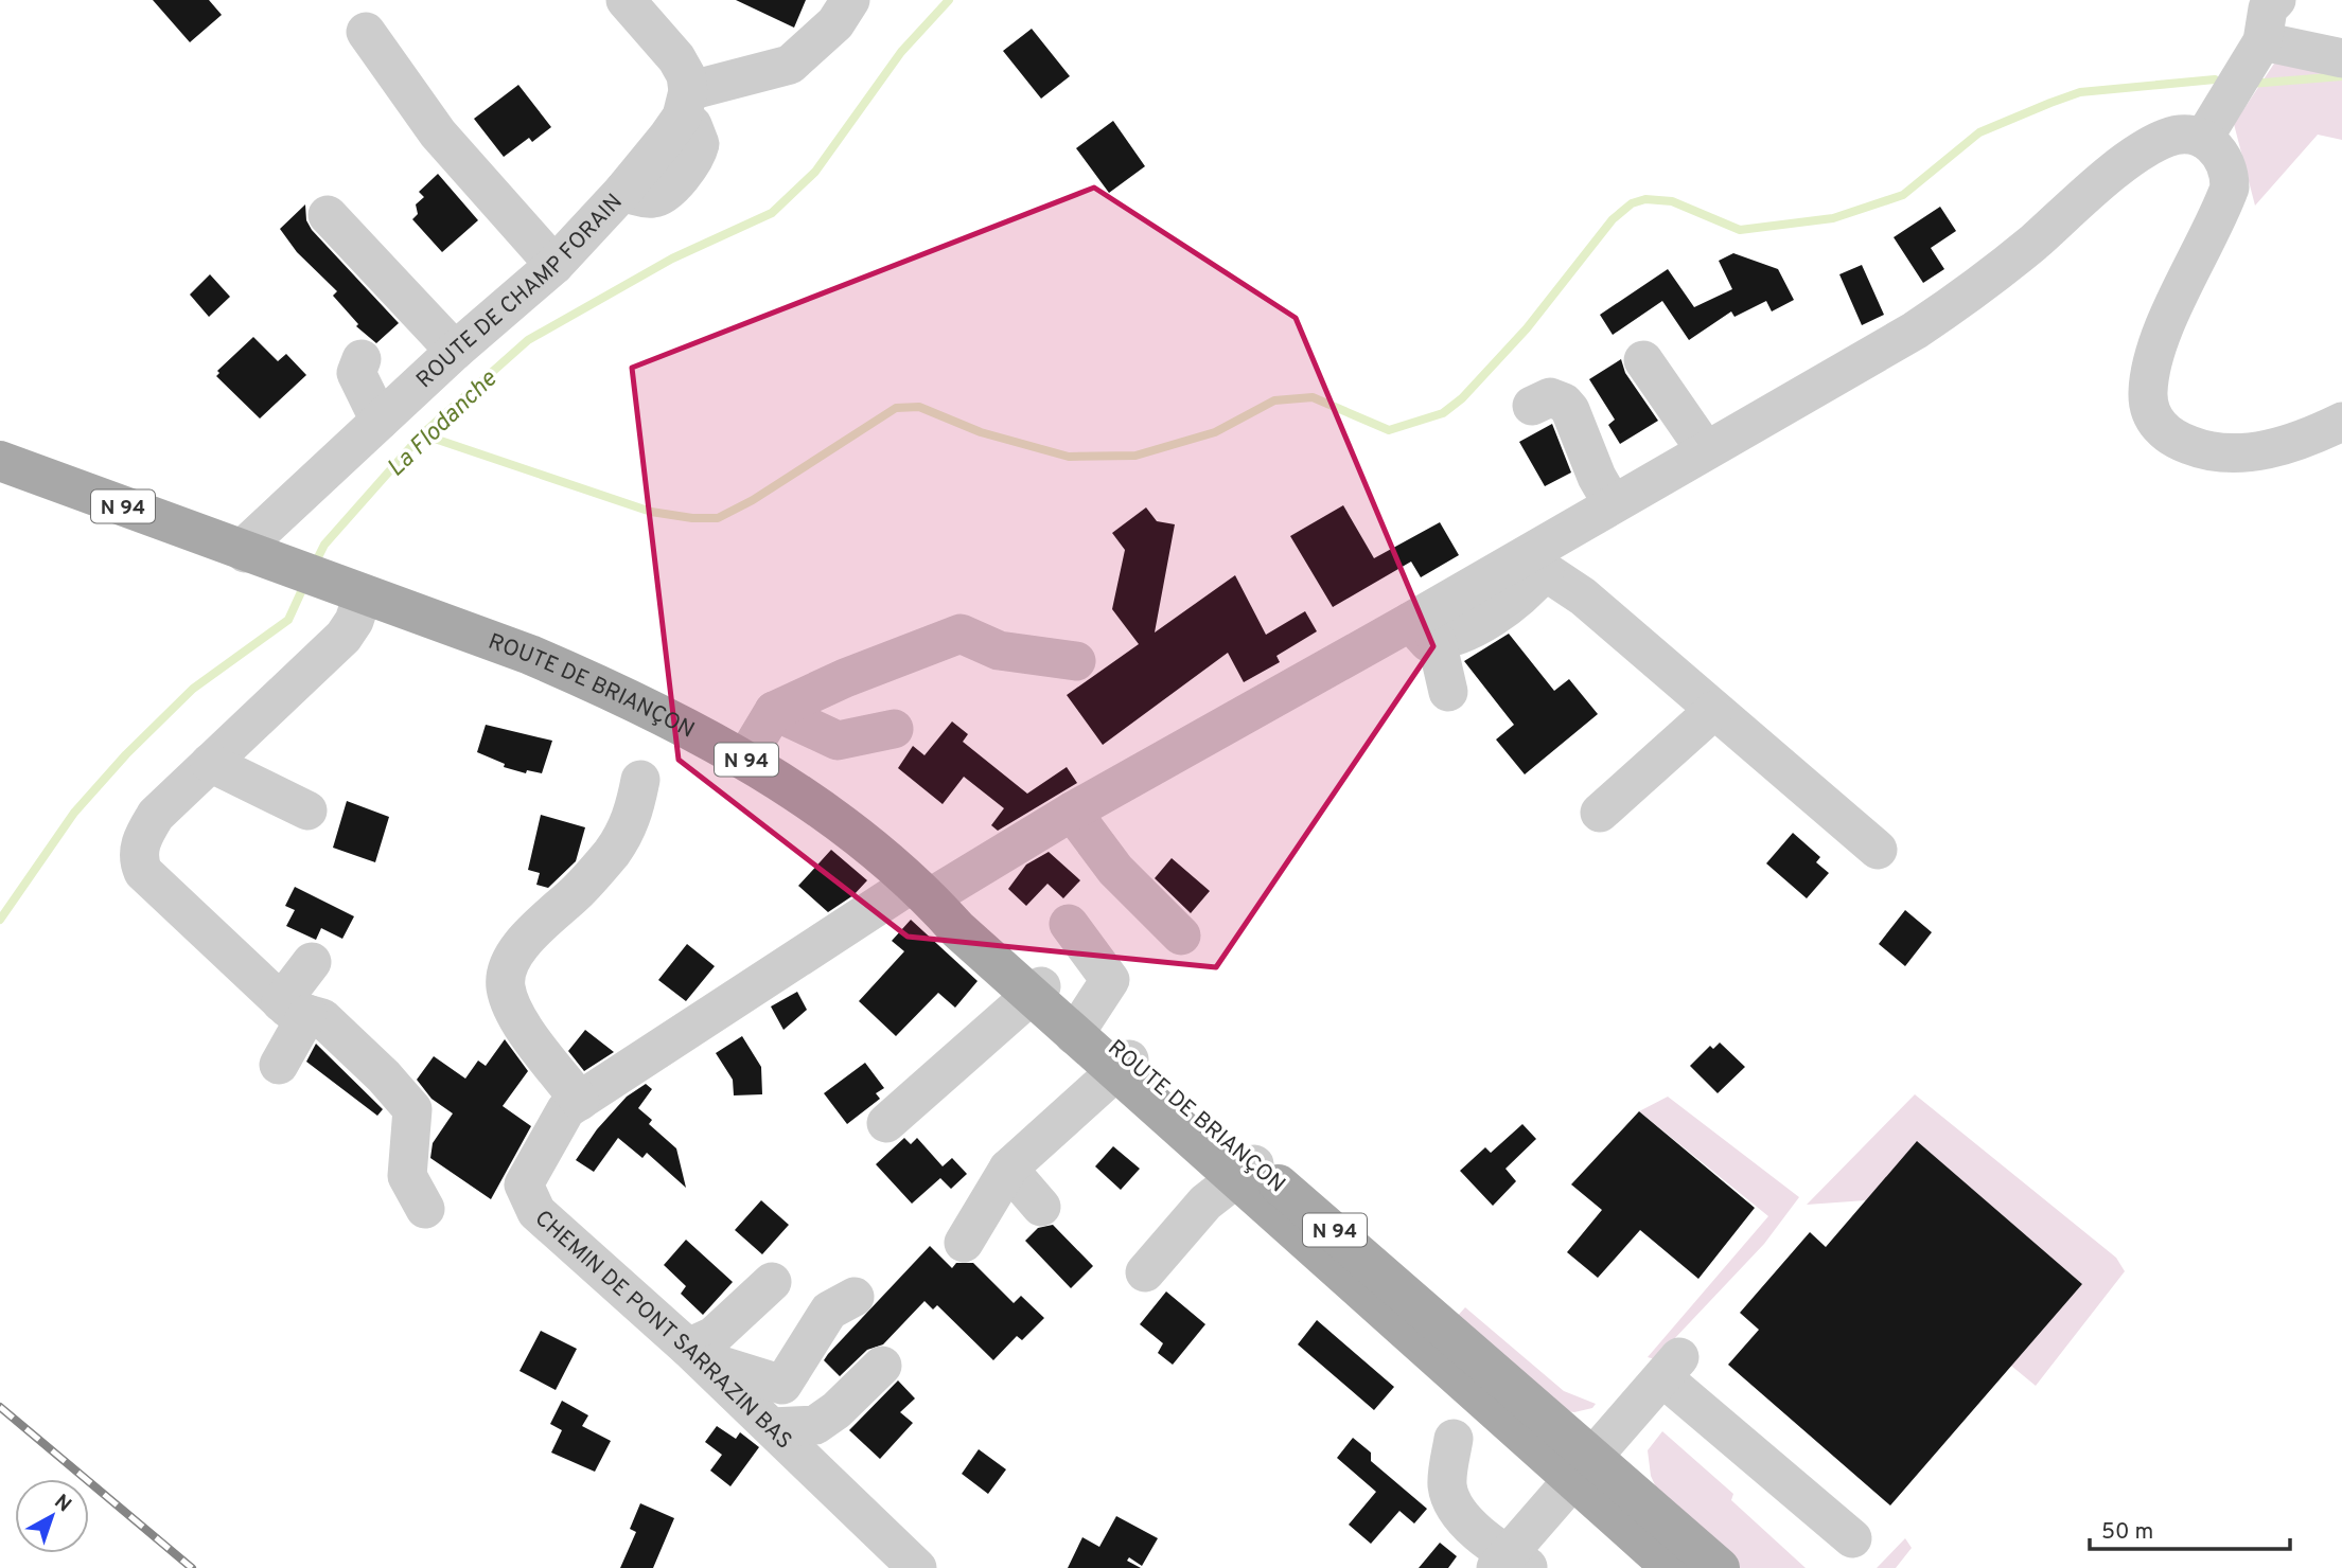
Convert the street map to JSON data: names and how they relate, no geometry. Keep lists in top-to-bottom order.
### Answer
{
  "streets": {
    "main road": ["N 94", "ROUTE DE BRIANÇON"],
    "street": ["ROUTE DE CHAMP FORAIN", "CHEMIN DE PONT SARRAZIN BAS"]
  },
  "crossings": [
    ["ROUTE DE CHAMP FORAIN", "N 94"],
    ["N 94", "ROUTE DE BRIANÇON"],
    ["ROUTE DE BRIANÇON", "CHEMIN DE PONT SARRAZIN BAS"]
  ],
  "water": ["La Flodanche"],
  "scale_bar": "50 m",
  "north": "top right"
}
